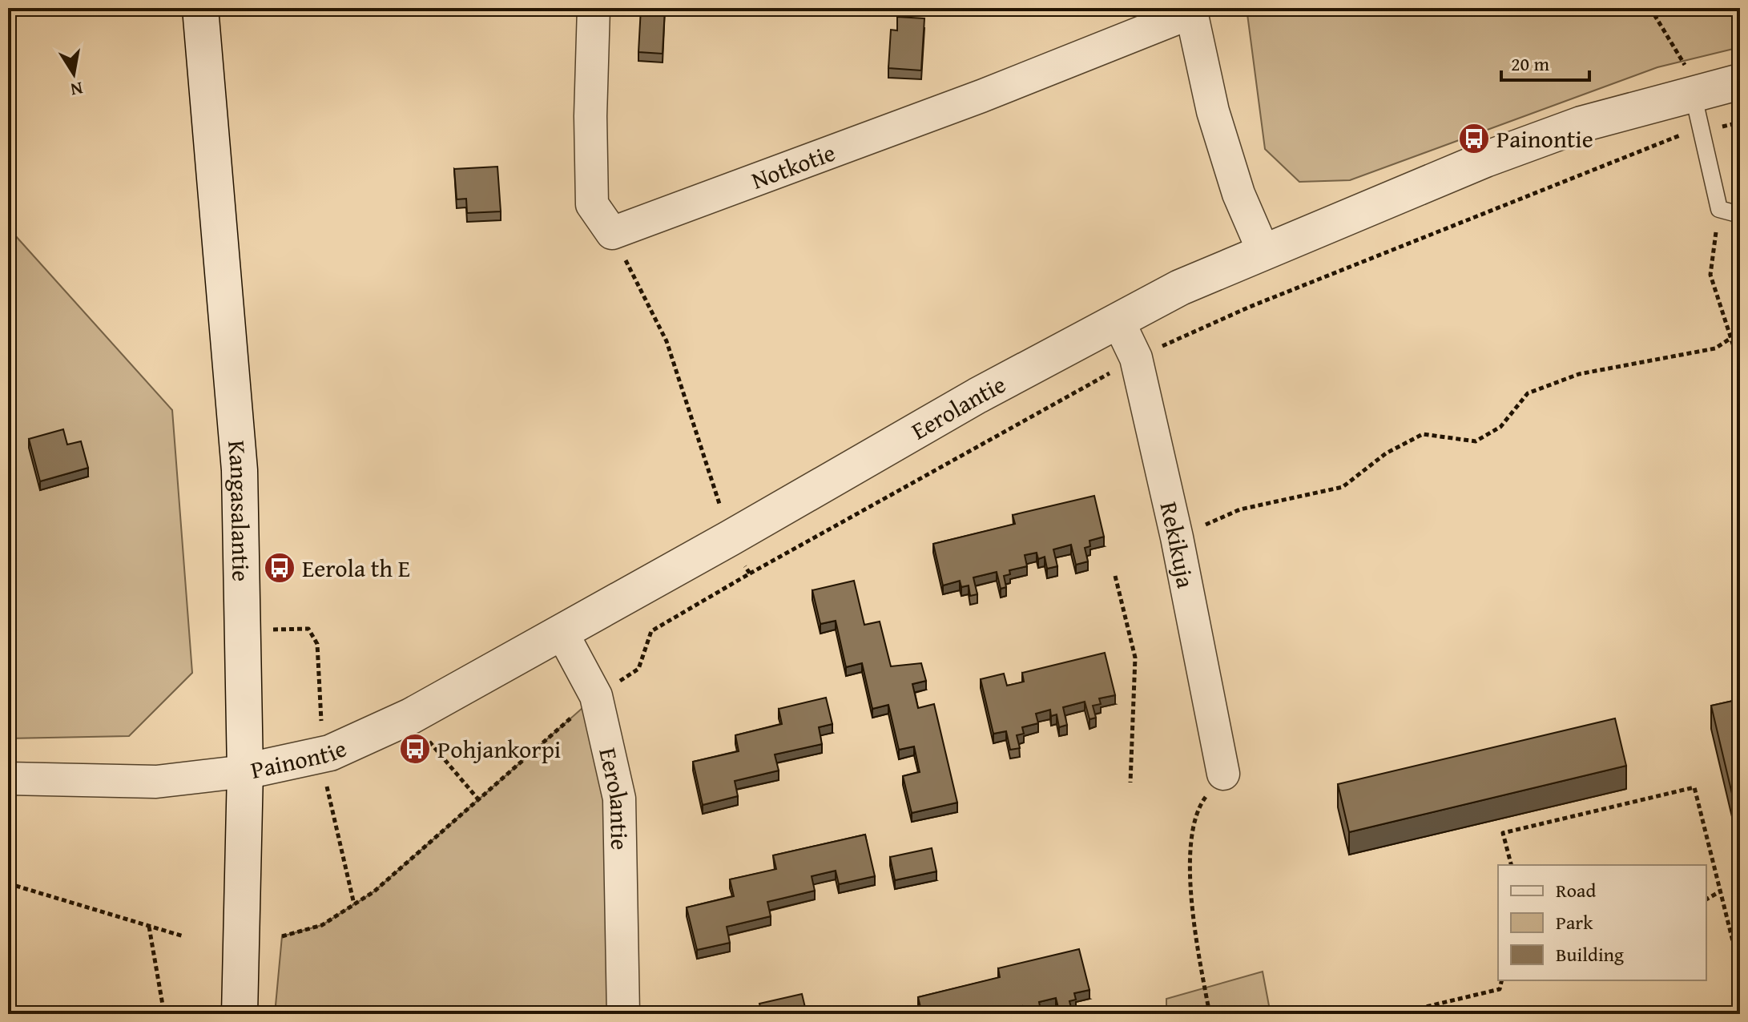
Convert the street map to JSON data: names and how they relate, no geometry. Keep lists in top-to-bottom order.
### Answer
{
  "streets": {
    "street": [
      "Notkotie",
      "Eerolantie",
      "Kangasalantie",
      "Rekikuja",
      "Painontie"
    ]
  },
  "crossings": [
    ["Eerolantie", "Rekikuja"],
    ["Eerolantie", "Painontie"],
    ["Kangasalantie", "Painontie"]
  ],
  "places": {
    "bus stop": ["Painontie", "Eerola th E", "Pohjankorpi"]
  },
  "legend": ["Road", "Park", "Building"],
  "scale_bar": "20 m",
  "north": "bottom"
}
